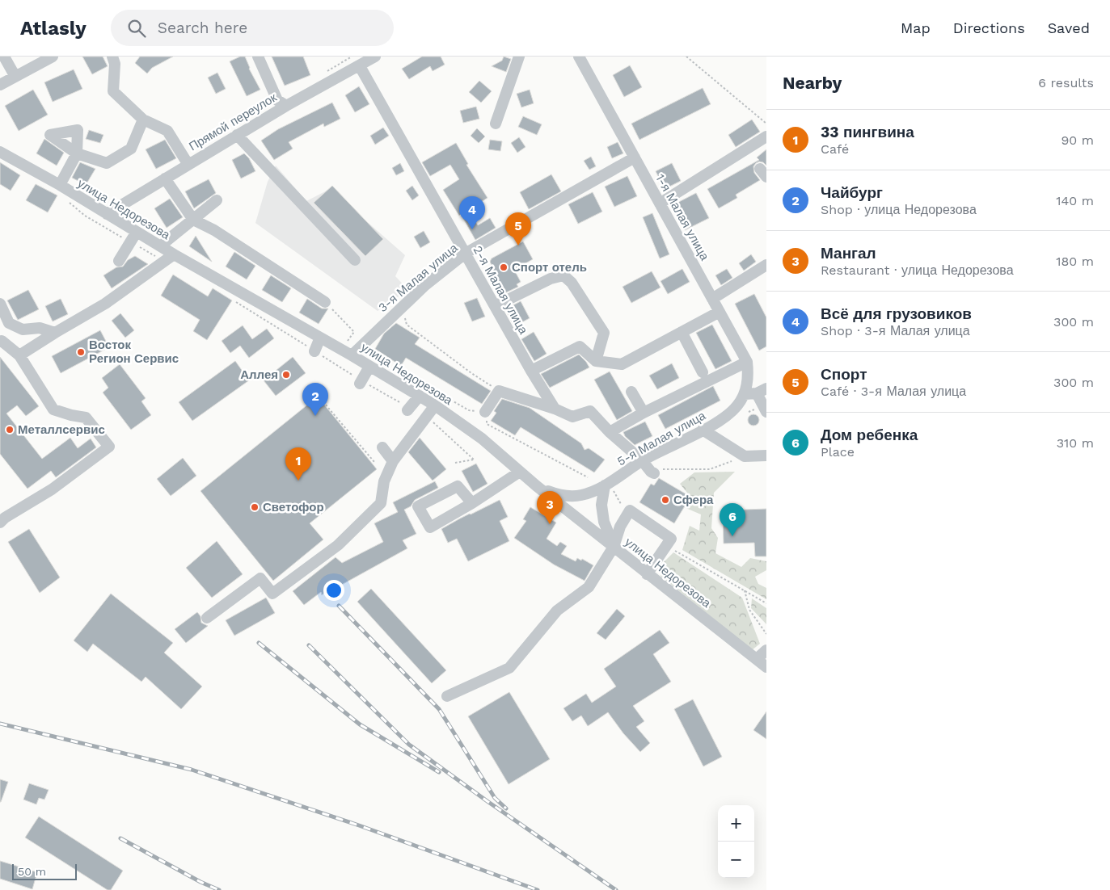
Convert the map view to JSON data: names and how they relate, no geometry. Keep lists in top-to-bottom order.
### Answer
{
  "streets": {
    "street": [
      "Прямой переулок",
      "улица Недорезова",
      "1-я Малая улица",
      "3-я Малая улица",
      "2-я Малая улица",
      "5-я Малая улица"
    ]
  },
  "crossings": [
    ["Прямой переулок", "улица Недорезова"],
    ["Прямой переулок", "2-я Малая улица"],
    ["улица Недорезова", "3-я Малая улица"],
    ["улица Недорезова", "5-я Малая улица"],
    ["1-я Малая улица", "3-я Малая улица"],
    ["1-я Малая улица", "5-я Малая улица"],
    ["3-я Малая улица", "2-я Малая улица"]
  ],
  "places": [
    "Спорт отель",
    "Восток Регион Сервис",
    "Аллея",
    "Металлсервис",
    "Сфера",
    "Светофор"
  ],
  "scale_bar": "50 m",
  "page": {
    "header": "Atlasly",
    "search": "Search here",
    "nav": ["Map", "Directions", "Saved"],
    "heading": ["Nearby", "6 results"],
    "list": [
      {
        "mark": "1",
        "name": "33 пингвина",
        "note": "Café",
        "value": "90 m"
      },
      {
        "mark": "2",
        "name": "Чайбург",
        "note": "Shop · улица Недорезова",
        "value": "140 m"
      },
      {
        "mark": "3",
        "name": "Мангал",
        "note": "Restaurant · улица Недорезова",
        "value": "180 m"
      },
      {
        "mark": "4",
        "name": "Всё для грузовиков",
        "note": "Shop · 3-я Малая улица",
        "value": "300 m"
      },
      {
        "mark": "5",
        "name": "Спорт",
        "note": "Café · 3-я Малая улица",
        "value": "300 m"
      },
      {
        "mark": "6",
        "name": "Дом ребенка",
        "note": "Place",
        "value": "310 m"
      }
    ],
    "pins": [
      "4",
      "5",
      "2",
      "1",
      "3",
      "6"
    ],
    "map_buttons": ["+", "−"],
    "scale": "50 m"
  }
}
